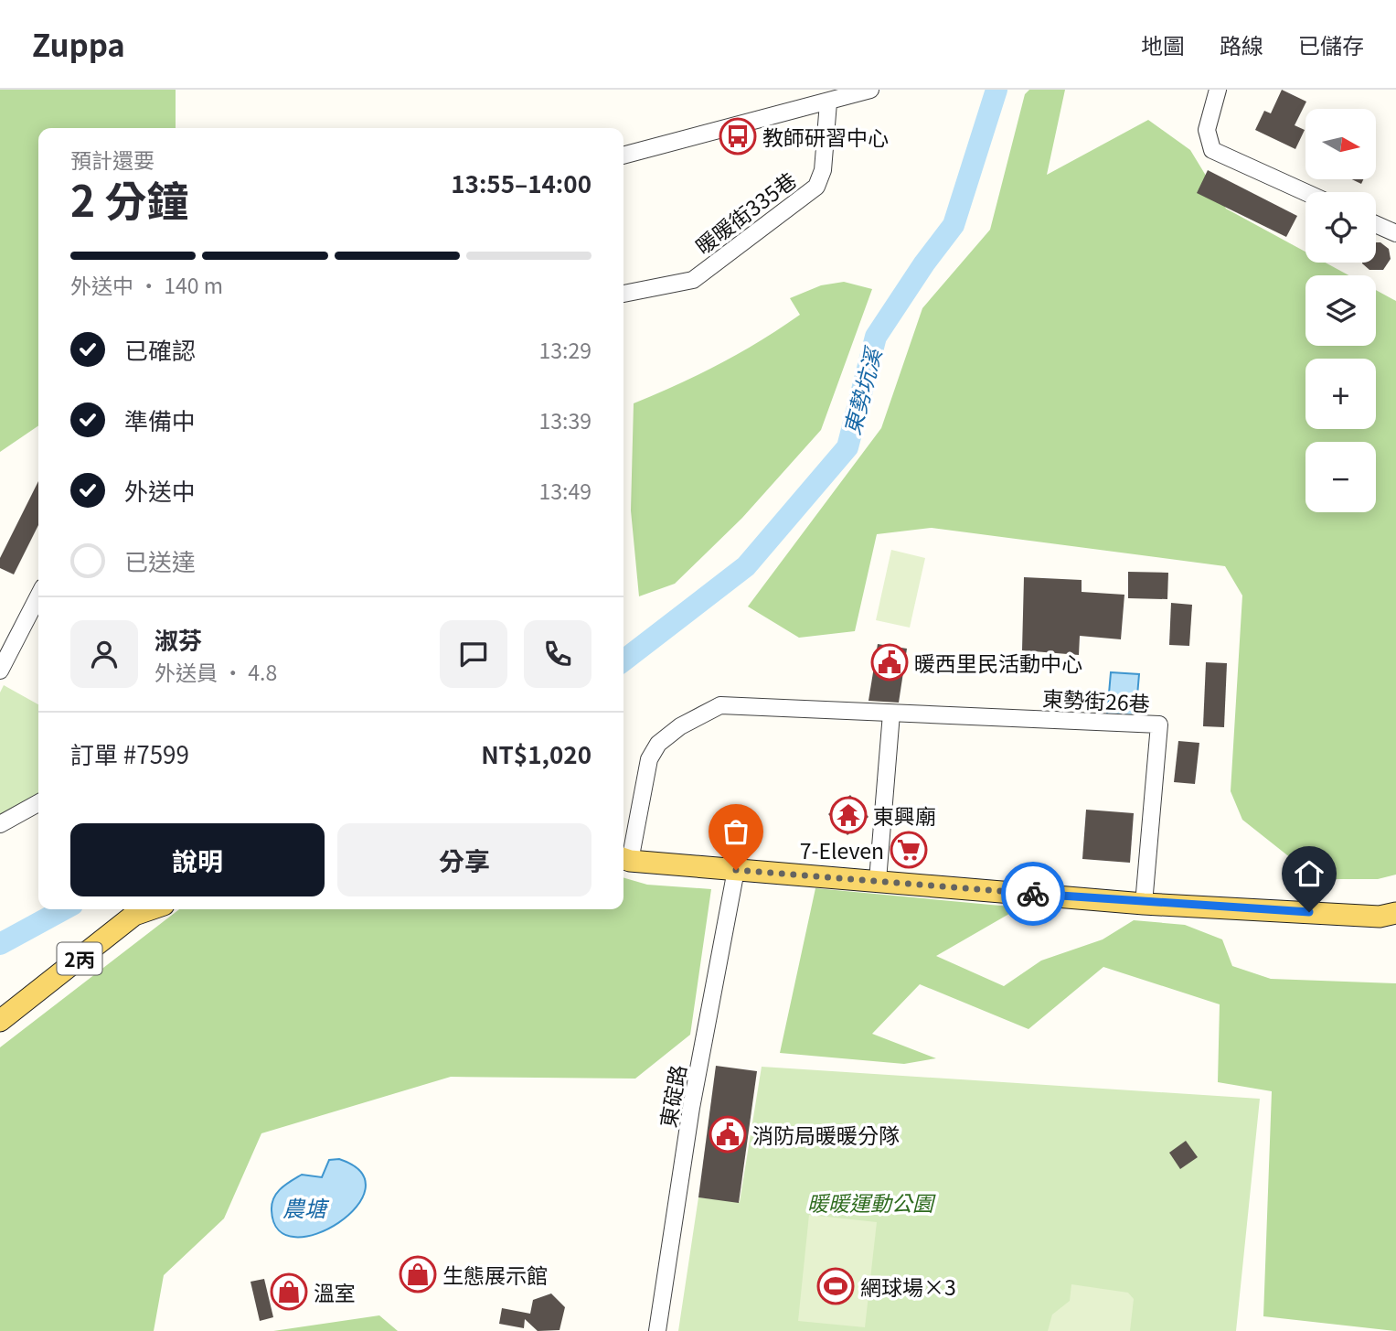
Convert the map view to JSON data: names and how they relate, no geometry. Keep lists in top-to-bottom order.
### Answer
{
  "streets": {
    "main road": ["2丙"],
    "street": ["暖暖街335巷", "東勢街26巷", "東碇路"]
  },
  "water": ["東勢坑溪", "農塘"],
  "parks": ["暖暖運動公園"],
  "places": {
    "bus stop": ["教師研習中心"],
    "public building": ["暖西里民活動中心", "消防局暖暖分隊"],
    "temple": ["東興廟"],
    "supermarket": ["7-Eleven"],
    "shop": ["生態展示館", "溫室"],
    "sports": ["網球場×3"]
  },
  "north": "right",
  "page": {
    "header": "Zuppa",
    "nav": ["地圖", "路線", "已儲存"],
    "map_buttons": ["+", "−"],
    "heading": ["2 分鐘", "預計還要", "13:55–14:00"],
    "panel": [
      "淑芬",
      "外送員 · 4.8",
      "訂單 #7599",
      "NT$1,020"
    ],
    "bar": "外送中 · 140 m",
    "list": [
      ["已確認", "13:29"],
      ["準備中", "13:39"],
      ["外送中", "13:49"],
      "已送達"
    ],
    "buttons": ["說明", "分享"]
  }
}
